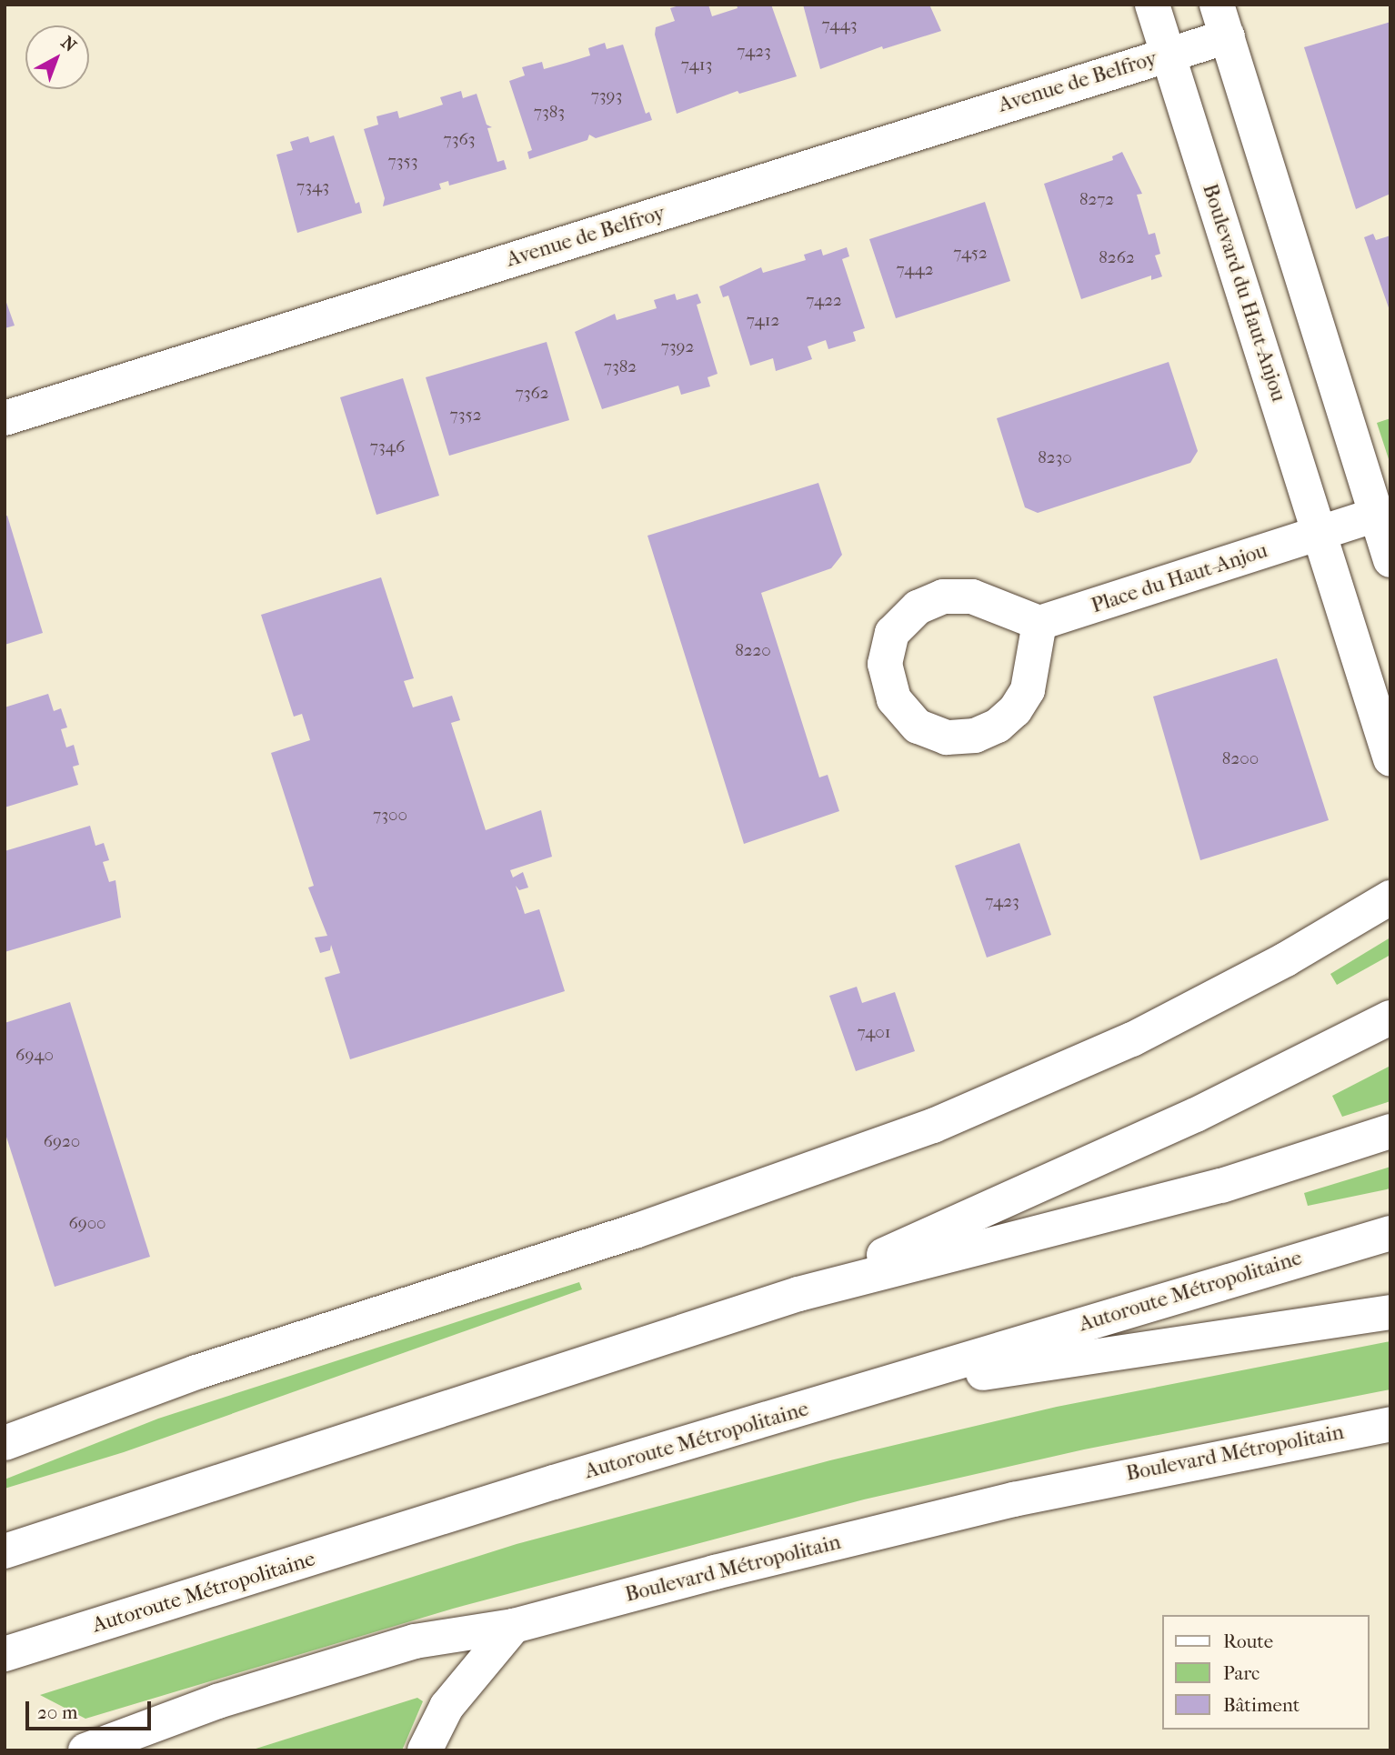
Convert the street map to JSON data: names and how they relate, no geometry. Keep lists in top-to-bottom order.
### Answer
{
  "streets": {
    "main road": [
      "Avenue de Belfroy",
      "Boulevard du Haut-Anjou",
      "Place du Haut-Anjou",
      "Autoroute Métropolitaine",
      "Boulevard Métropolitain"
    ]
  },
  "crossings": [
    ["Avenue de Belfroy", "Boulevard du Haut-Anjou"],
    ["Boulevard du Haut-Anjou", "Place du Haut-Anjou"]
  ],
  "house_numbers": [
    "7443",
    "7423",
    "7413",
    "7393",
    "7383",
    "7363",
    "7353",
    "7343",
    "8272",
    "7452",
    "8262",
    "7442",
    "7422",
    "7412",
    "7392",
    "7382",
    "7362",
    "7352",
    "7346",
    "8230",
    "8220",
    "8200",
    "7300",
    "7423",
    "7401",
    "6940",
    "6920",
    "6900"
  ],
  "legend": ["Route", "Parc", "Bâtiment"],
  "scale_bar": "20 m",
  "north": "top right"
}
